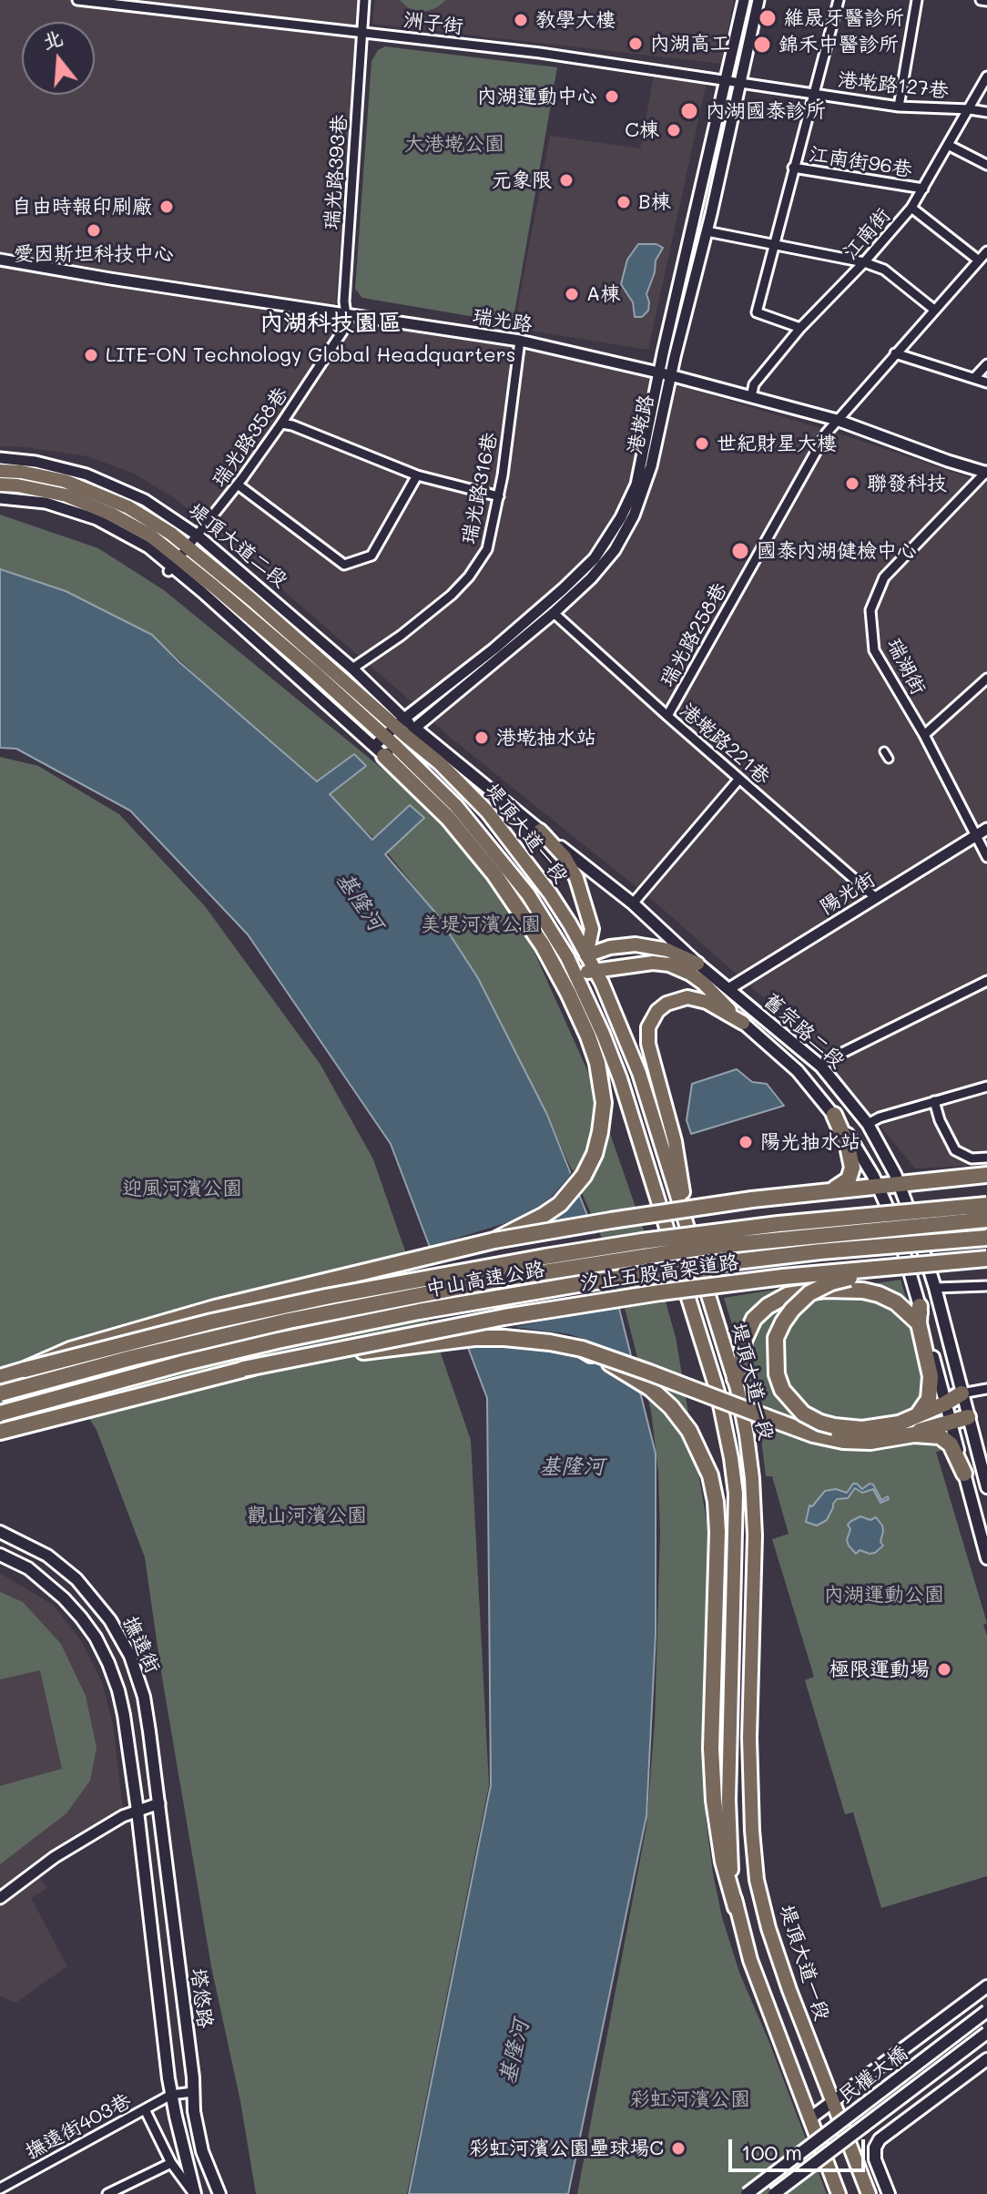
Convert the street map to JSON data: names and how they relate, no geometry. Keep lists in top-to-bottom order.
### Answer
{
  "streets": {
    "highway": [
      "堤頂大道二段",
      "堤頂大道一段",
      "汐止五股高架道路",
      "中山高速公路"
    ],
    "main road": [
      "舊宗路二段",
      "撫遠街",
      "塔悠路",
      "民權大橋"
    ],
    "street": [
      "洲子街",
      "港墘路127巷",
      "江南街96巷",
      "瑞光路393巷",
      "江南街",
      "瑞光路",
      "港墘路",
      "瑞光路358巷",
      "瑞光路316巷",
      "瑞光路258巷",
      "瑞湖街",
      "港墘路221巷",
      "陽光街",
      "撫遠街403巷"
    ]
  },
  "crossings": [
    ["洲子街", "港墘路127巷"],
    ["洲子街", "瑞光路393巷"],
    ["洲子街", "港墘路"],
    ["港墘路127巷", "江南街96巷"],
    ["港墘路127巷", "江南街"],
    ["港墘路127巷", "港墘路"],
    ["江南街96巷", "江南街"],
    ["瑞光路393巷", "瑞光路"],
    ["瑞光路393巷", "瑞光路358巷"],
    ["江南街", "瑞光路"],
    ["瑞光路", "港墘路"],
    ["瑞光路", "瑞光路358巷"],
    ["瑞光路", "瑞光路316巷"],
    ["瑞光路", "瑞光路258巷"],
    ["瑞光路", "瑞湖街"],
    ["港墘路", "堤頂大道二段"],
    ["港墘路", "港墘路221巷"],
    ["港墘路", "堤頂大道一段"],
    ["港墘路", "舊宗路二段"],
    ["瑞光路358巷", "堤頂大道二段"],
    ["瑞光路316巷", "堤頂大道二段"],
    ["堤頂大道二段", "堤頂大道一段"],
    ["堤頂大道二段", "舊宗路二段"],
    ["瑞光路258巷", "港墘路221巷"],
    ["瑞湖街", "陽光街"],
    ["港墘路221巷", "陽光街"],
    ["堤頂大道一段", "舊宗路二段"],
    ["陽光街", "舊宗路二段"],
    ["撫遠街", "塔悠路"],
    ["塔悠路", "撫遠街403巷"]
  ],
  "districts": ["內湖科技園區"],
  "water": ["基隆河"],
  "parks": [
    "大港墘公園",
    "美堤河濱公園",
    "迎風河濱公園",
    "觀山河濱公園",
    "內湖運動公園",
    "彩虹河濱公園"
  ],
  "places": [
    "維晟牙醫診所",
    "教學大樓",
    "內湖高工",
    "錦禾中醫診所",
    "內湖運動中心",
    "內湖國泰診所",
    "C棟",
    "元象限",
    "B棟",
    "自由時報印刷廠",
    "愛因斯坦科技中心",
    "A棟",
    "LITE-ON Technology Global Headquarters",
    "世紀財星大樓",
    "聯發科技",
    "國泰內湖健檢中心",
    "港墘抽水站",
    "陽光抽水站",
    "極限運動場",
    "彩虹河濱公園壘球場C"
  ],
  "scale_bar": "100 m",
  "north": "top"
}
